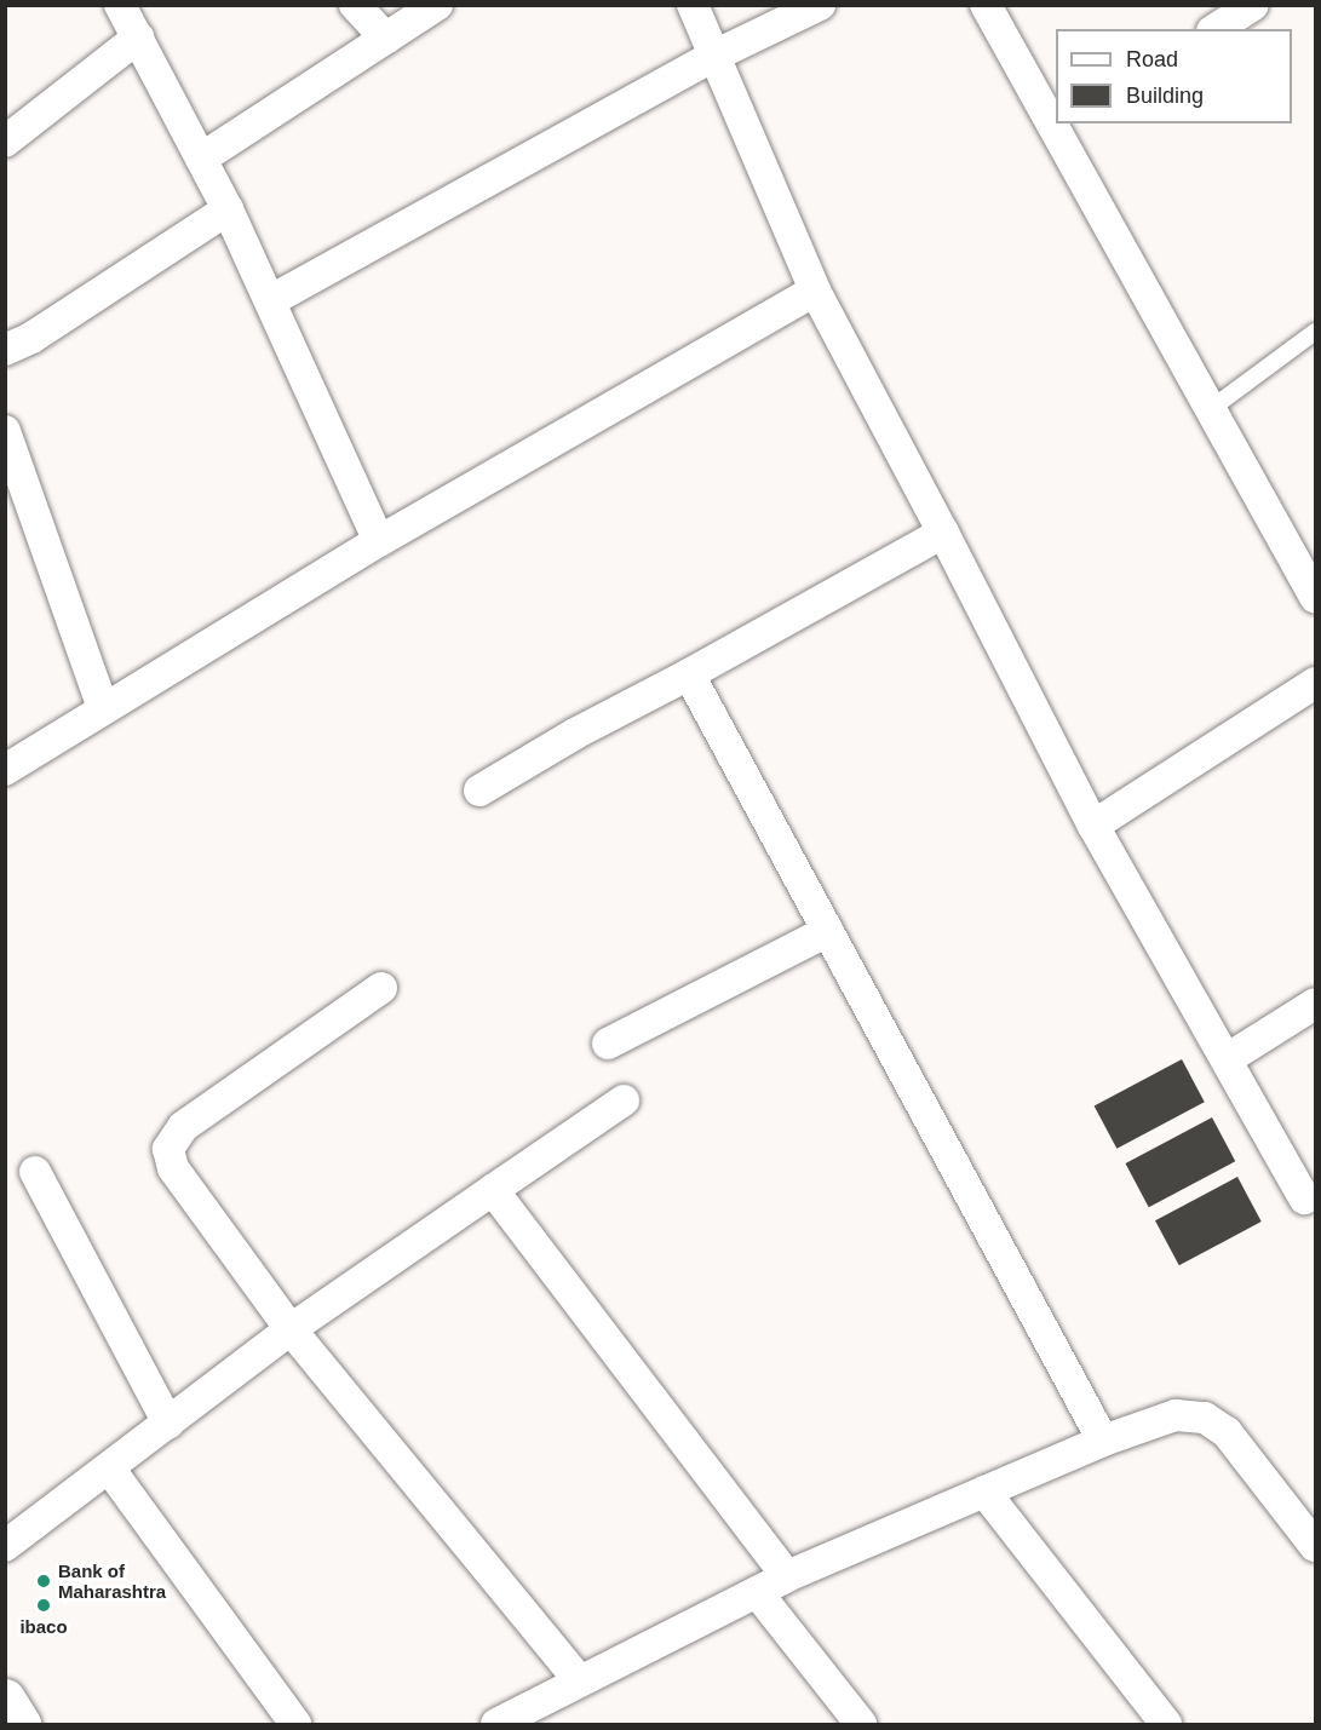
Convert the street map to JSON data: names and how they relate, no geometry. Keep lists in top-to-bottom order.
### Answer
{
  "places": ["Bank of Maharashtra", "ibaco"],
  "legend": ["Road", "Building"]
}
